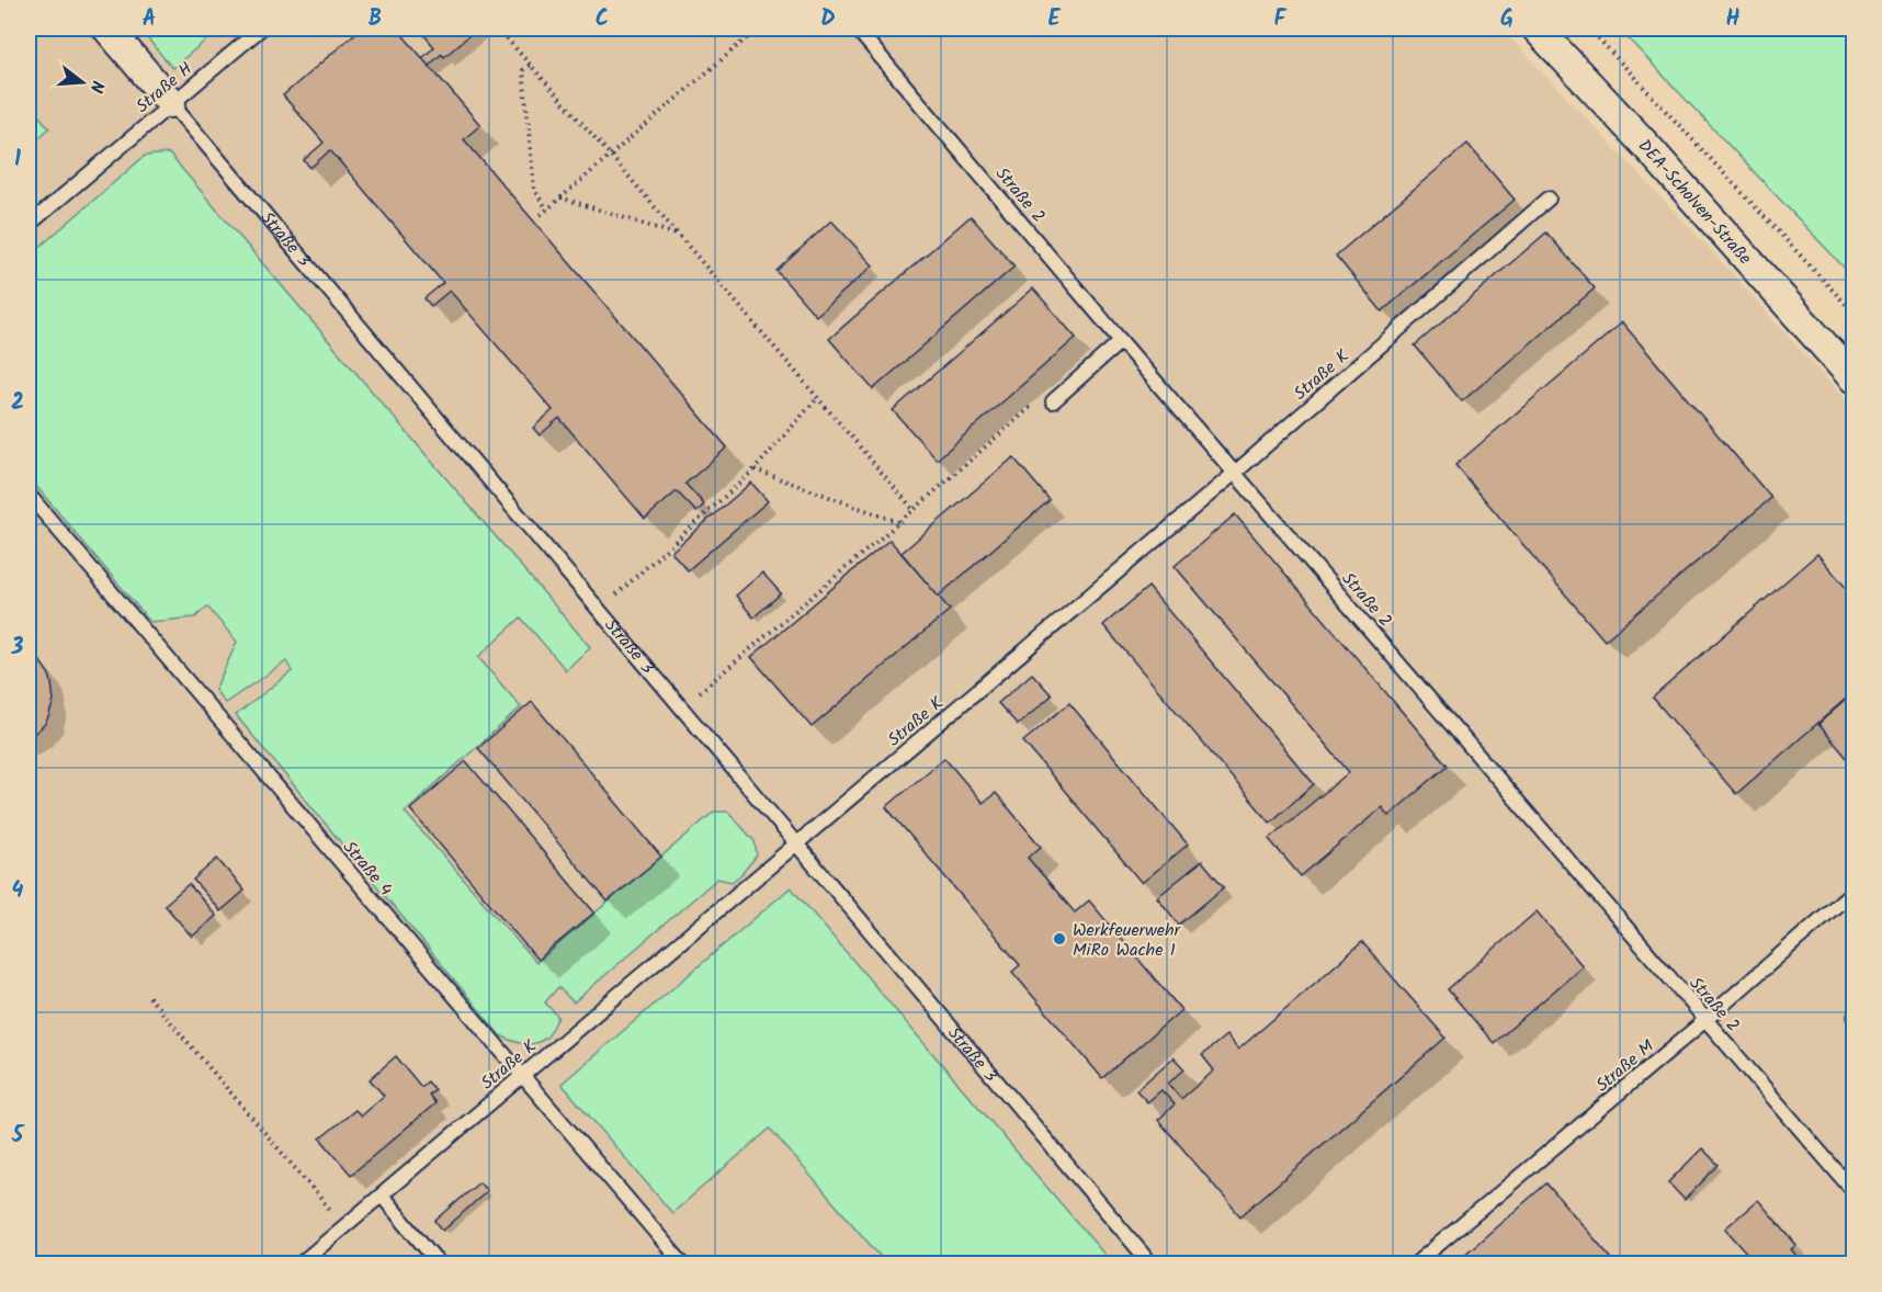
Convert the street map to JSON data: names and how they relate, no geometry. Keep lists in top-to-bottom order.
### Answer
{
  "streets": {
    "street": ["DEA-Scholven-Straße", "Straße 3"],
    "lane": [
      "Straße H",
      "Straße 2",
      "Straße K",
      "Straße 4",
      "Straße M"
    ]
  },
  "crossings": [
    ["Straße H", "Straße 3"],
    ["Straße 2", "Straße K"],
    ["Straße 2", "Straße M"],
    ["Straße 3", "Straße K"],
    ["Straße K", "Straße 4"]
  ],
  "places": ["Werkfeuerwehr MiRo Wache 1"],
  "north": "right",
  "grid": {
    "columns": [
      "A",
      "B",
      "C",
      "D",
      "E",
      "F",
      "G",
      "H"
    ],
    "rows": [
      "1",
      "2",
      "3",
      "4",
      "5"
    ]
  }
}
